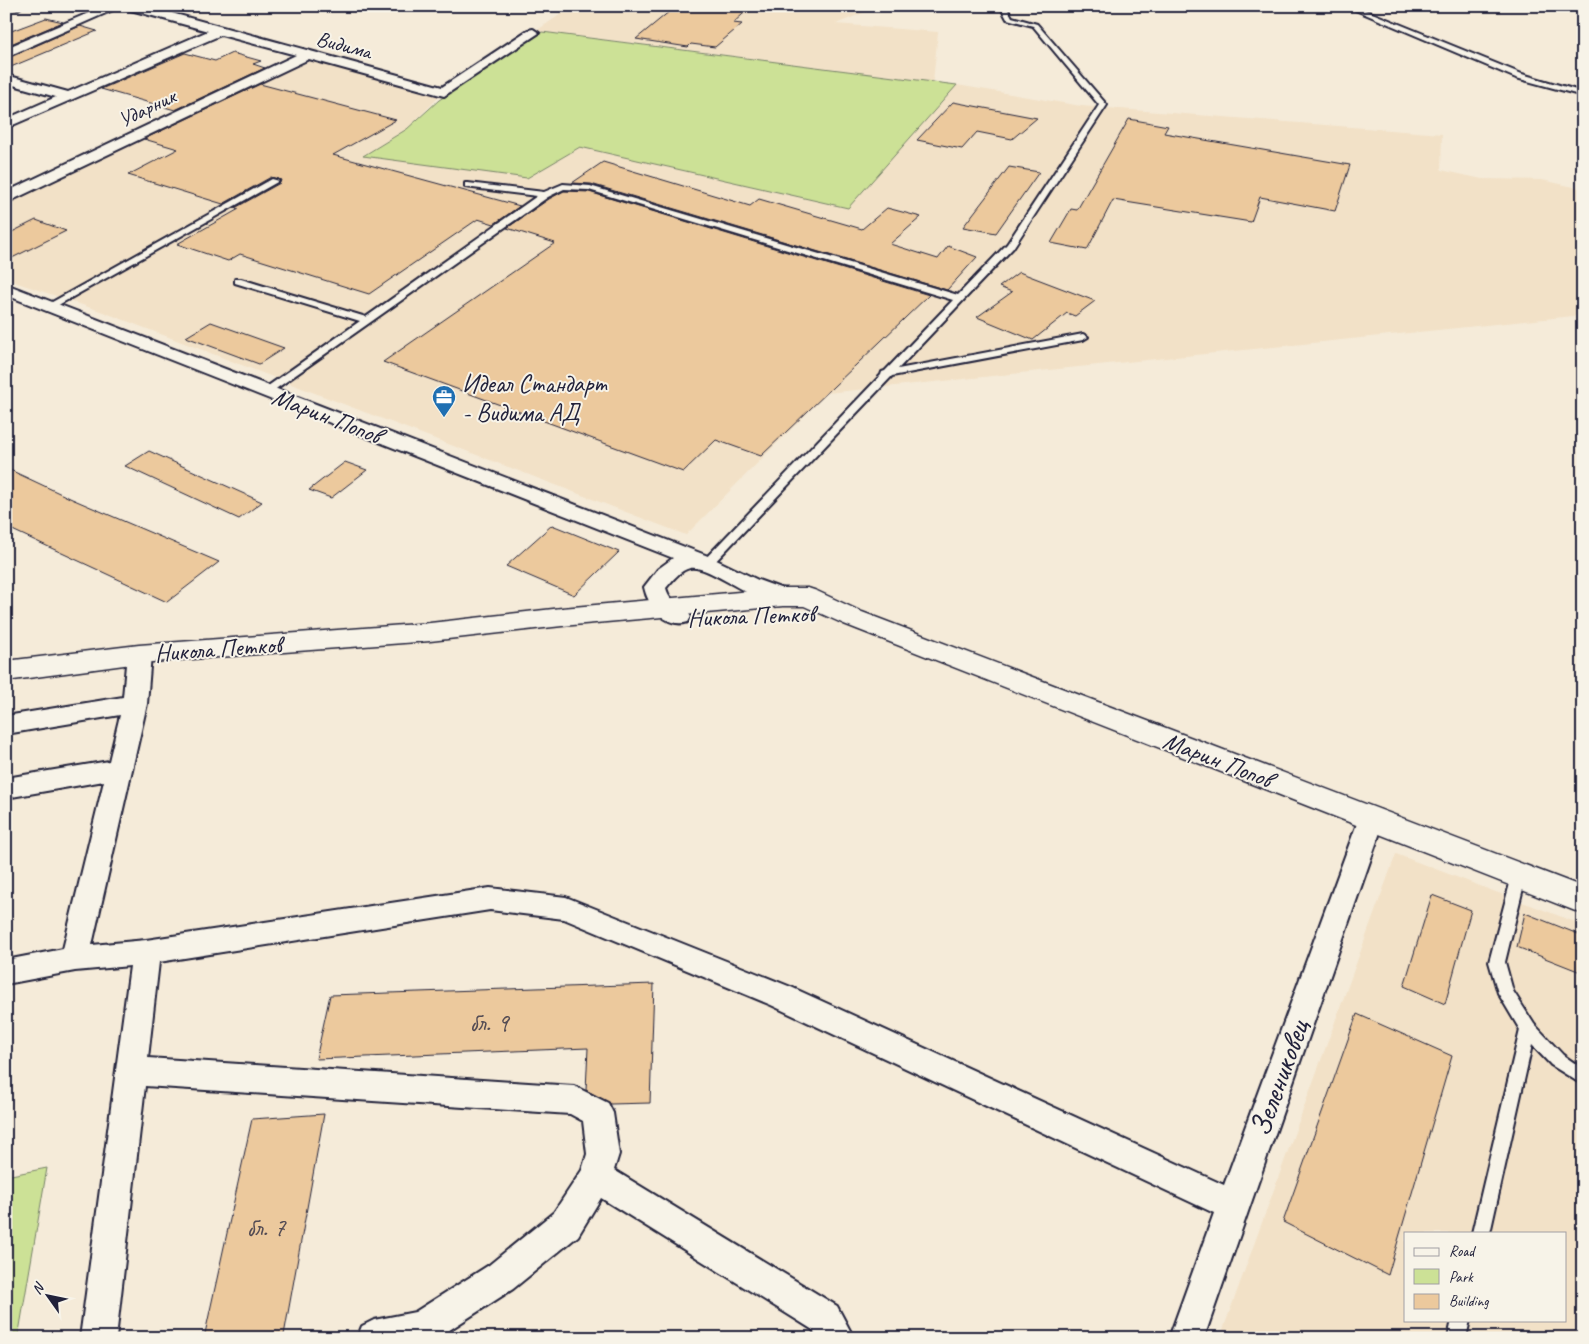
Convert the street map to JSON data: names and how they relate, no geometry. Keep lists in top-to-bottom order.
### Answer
{
  "streets": {
    "main road": ["Марин Попов", "Никола Петков"],
    "street": ["Видима", "Ударник", "Зелениковец"]
  },
  "crossings": [
    ["Видима", "Ударник"],
    ["Марин Попов", "Никола Петков"],
    ["Марин Попов", "Зелениковец"]
  ],
  "places": {
    "office": ["Идеал Стандарт - Видима АД"]
  },
  "house_numbers": ["бл. 9", "бл. 7"],
  "legend": ["Road", "Park", "Building"],
  "north": "top left"
}
